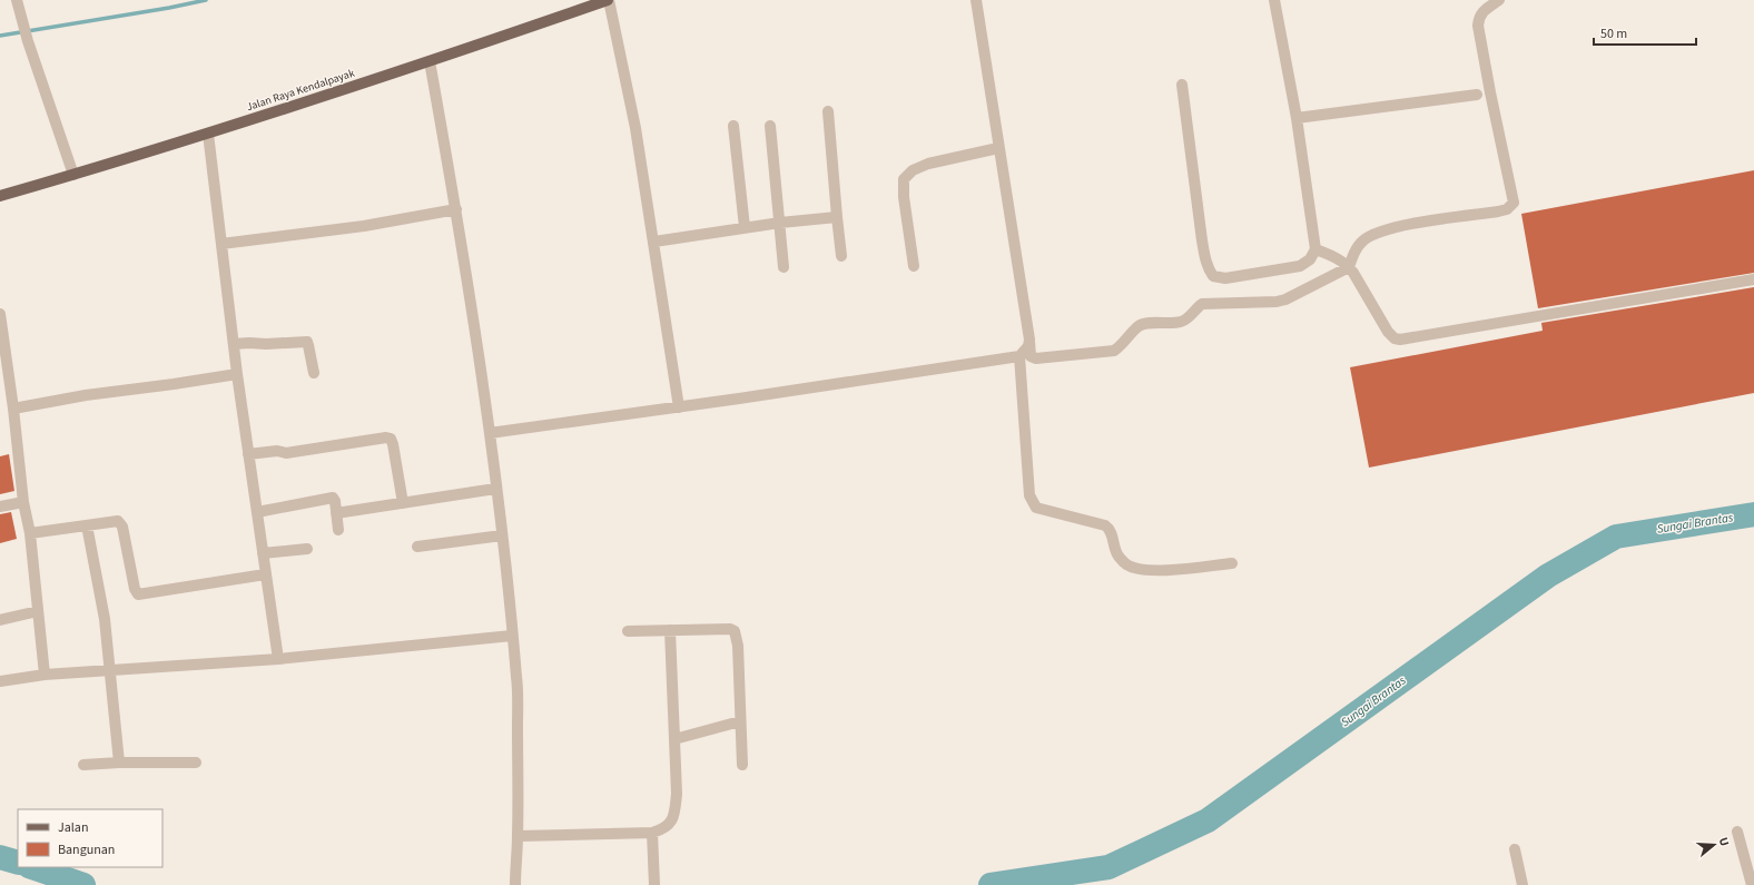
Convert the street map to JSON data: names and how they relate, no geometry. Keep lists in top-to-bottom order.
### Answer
{
  "streets": {
    "main road": ["Jalan Raya Kendalpayak"]
  },
  "water": ["Sungai Brantas"],
  "legend": ["Jalan", "Bangunan"],
  "scale_bar": "50 m",
  "north": "right"
}
